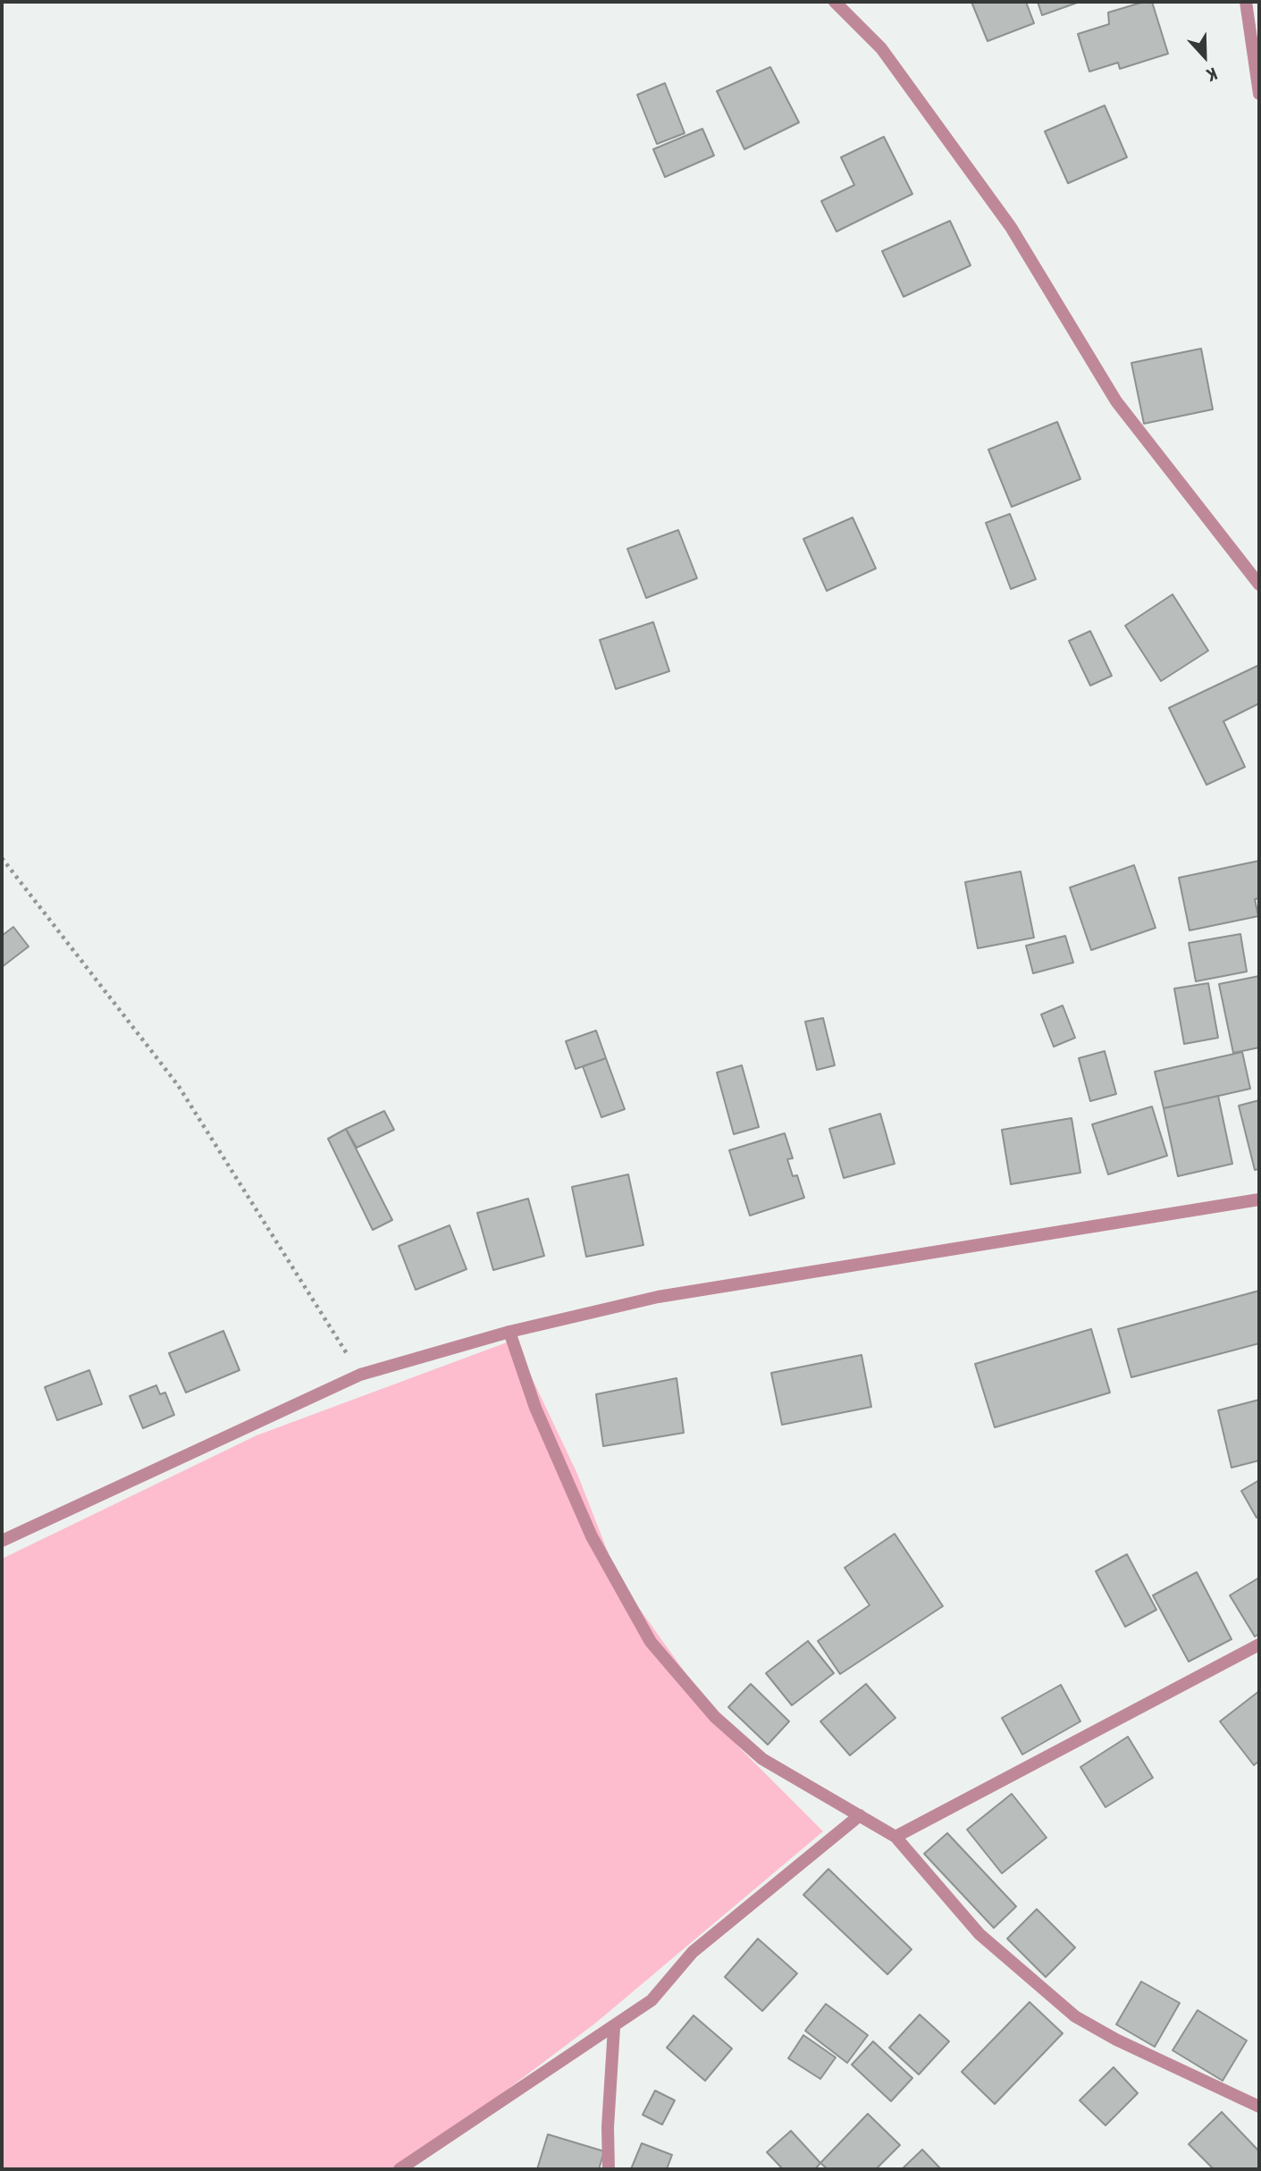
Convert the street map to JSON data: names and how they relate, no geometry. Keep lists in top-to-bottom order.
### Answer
{
  "north": "bottom"
}
